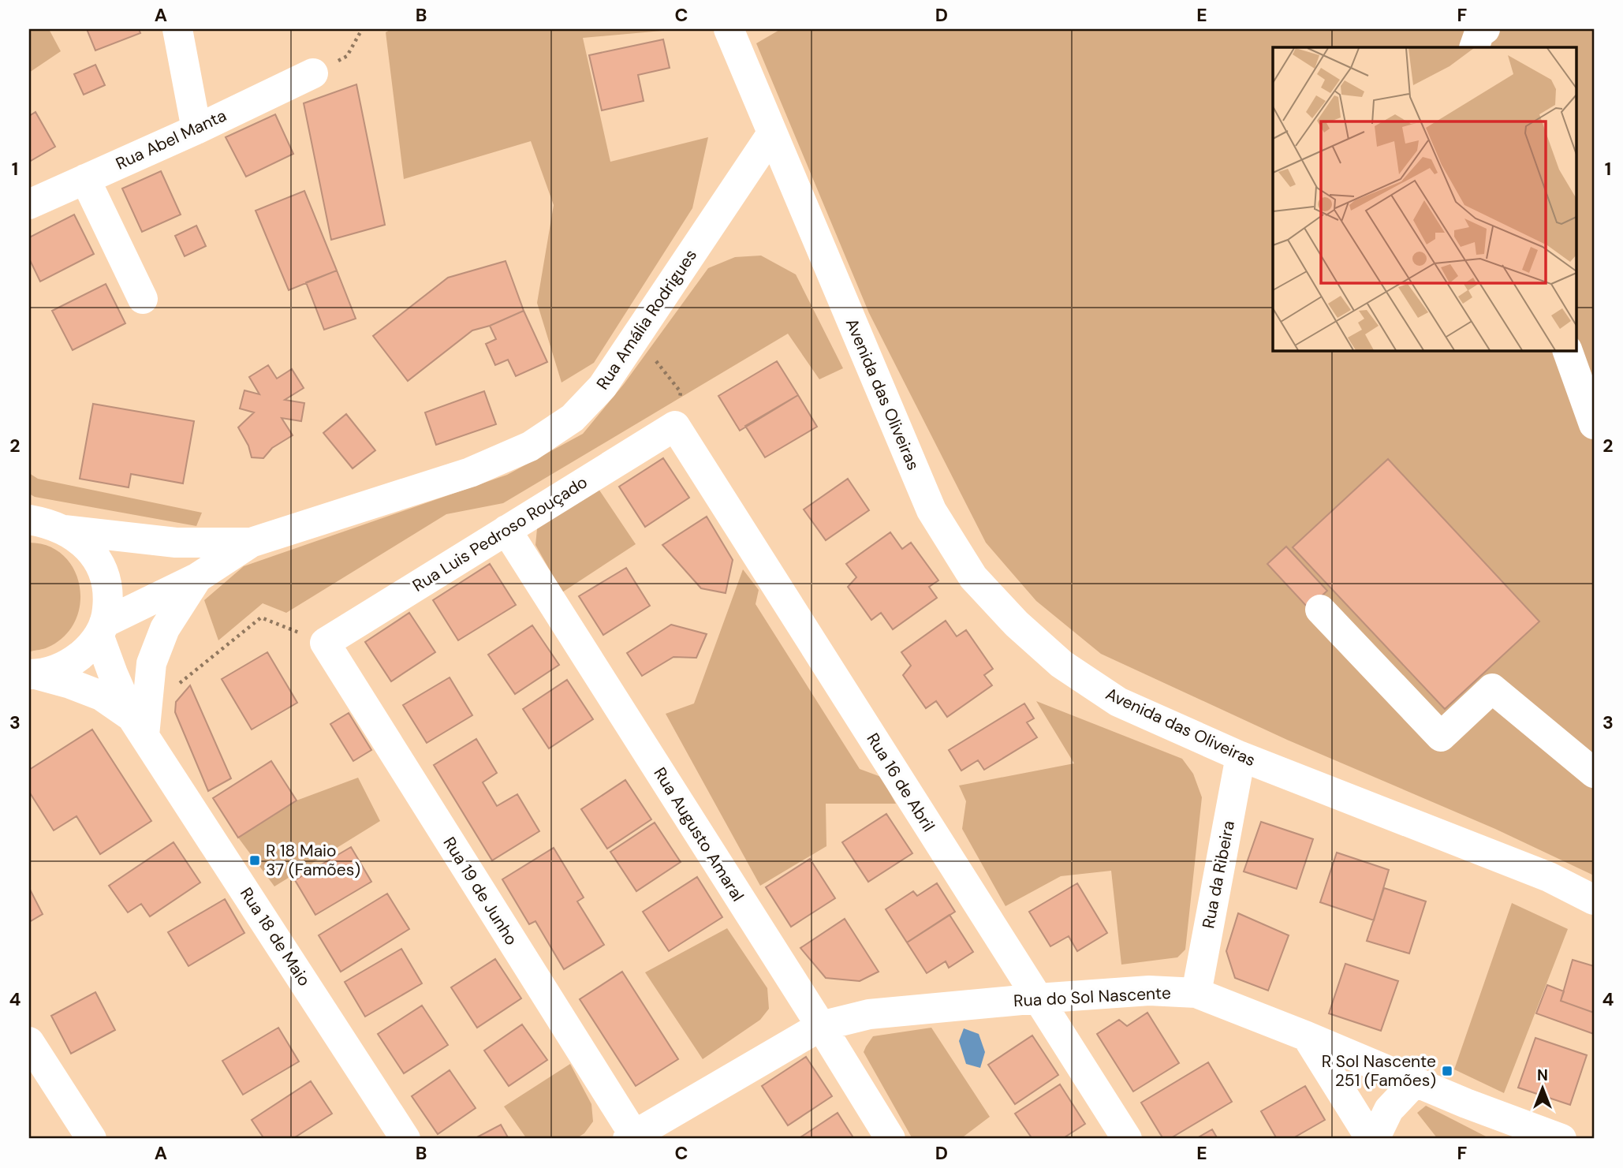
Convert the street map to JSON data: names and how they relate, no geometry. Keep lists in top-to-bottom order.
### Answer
{
  "streets": {
    "street": [
      "Rua Abel Manta",
      "Rua Amália Rodrigues",
      "Avenida das Oliveiras",
      "Rua Luis Pedroso Rouçado",
      "Rua 16 de Abril",
      "Rua Augusto Amaral",
      "Rua da Ribeira",
      "Rua 19 de Junho",
      "Rua 18 de Maio",
      "Rua do Sol Nascente"
    ]
  },
  "crossings": [
    ["Rua Amália Rodrigues", "Avenida das Oliveiras"],
    ["Rua Amália Rodrigues", "Rua 18 de Maio"],
    ["Avenida das Oliveiras", "Rua da Ribeira"],
    ["Rua Luis Pedroso Rouçado", "Rua 16 de Abril"],
    ["Rua Luis Pedroso Rouçado", "Rua Augusto Amaral"],
    ["Rua Luis Pedroso Rouçado", "Rua 19 de Junho"],
    ["Rua 16 de Abril", "Rua do Sol Nascente"],
    ["Rua Augusto Amaral", "Rua do Sol Nascente"],
    ["Rua da Ribeira", "Rua do Sol Nascente"],
    ["Rua 19 de Junho", "Rua do Sol Nascente"]
  ],
  "places": {
    "transit": ["R 18 Maio 37 (Famões)", "R Sol Nascente 251 (Famões)"]
  },
  "north": "top",
  "grid": {
    "columns": [
      "A",
      "B",
      "C",
      "D",
      "E",
      "F"
    ],
    "rows": [
      "1",
      "2",
      "3",
      "4"
    ]
  }
}
